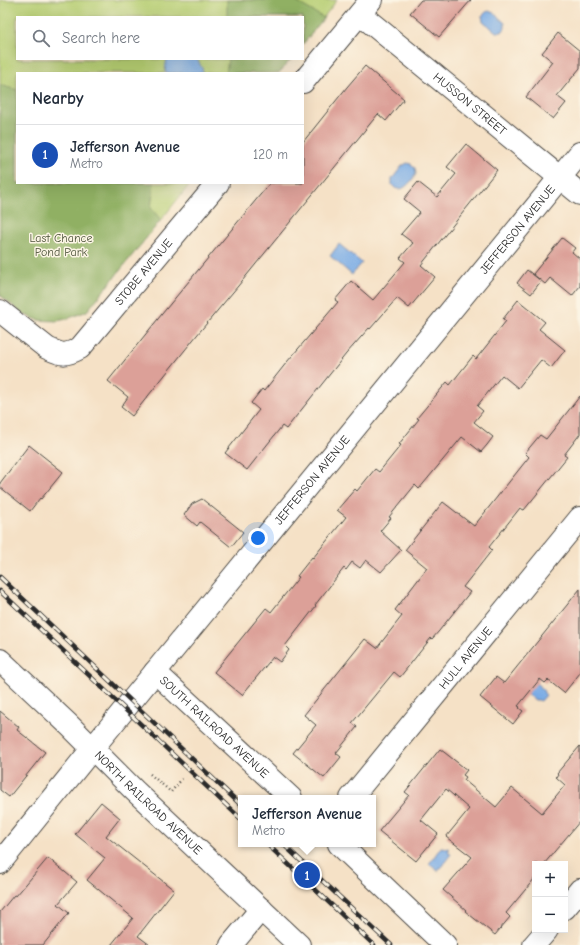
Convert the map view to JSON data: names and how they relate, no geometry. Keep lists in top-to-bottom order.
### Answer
{
  "streets": {
    "street": [
      "HUSSON STREET",
      "JEFFERSON AVENUE",
      "STOBE AVENUE",
      "HULL AVENUE",
      "SOUTH RAILROAD AVENUE",
      "NORTH RAILROAD AVENUE"
    ]
  },
  "crossings": [
    ["HUSSON STREET", "JEFFERSON AVENUE"],
    ["JEFFERSON AVENUE", "SOUTH RAILROAD AVENUE"],
    ["JEFFERSON AVENUE", "NORTH RAILROAD AVENUE"]
  ],
  "parks": ["Last Chance Pond Park"],
  "page": {
    "search": "Search here",
    "heading": "Nearby",
    "list": [
      {
        "mark": "1",
        "name": "Jefferson Avenue",
        "note": "Metro",
        "value": "120 m"
      }
    ],
    "popup": ["Jefferson Avenue", "Metro"],
    "pins": "1",
    "map_buttons": ["+", "−"]
  }
}
